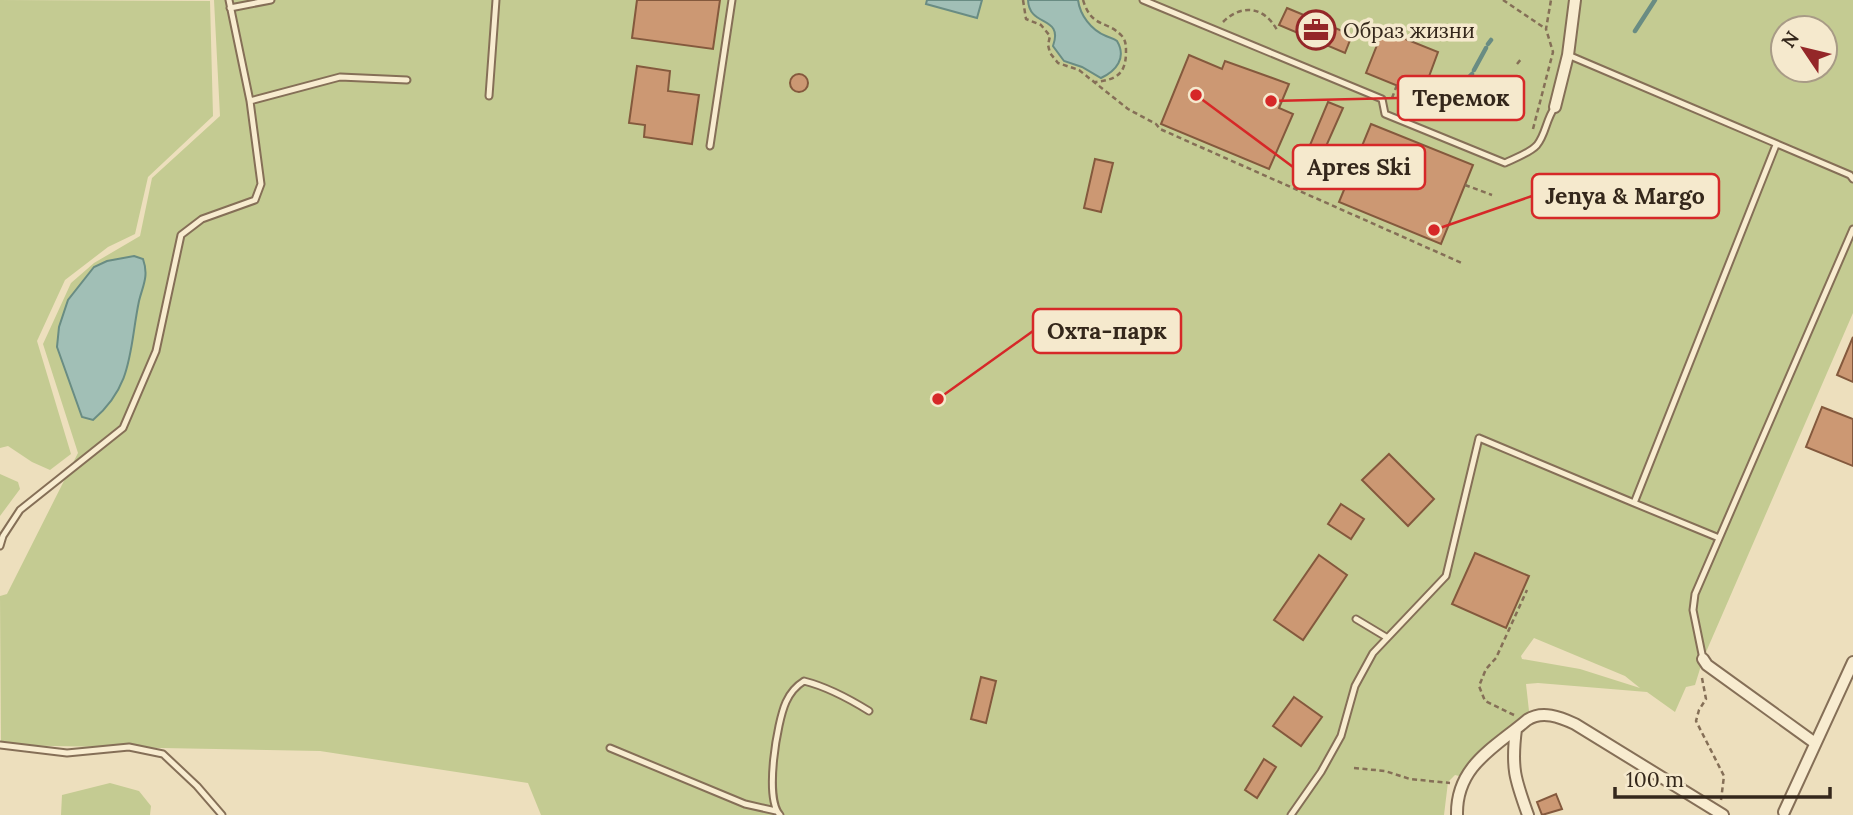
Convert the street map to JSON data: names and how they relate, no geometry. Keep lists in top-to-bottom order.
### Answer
{
  "places": {
    "office": ["Образ жизни"],
    "other": [
      "Apres Ski",
      "Теремок",
      "Jenya & Margo",
      "Охта-парк"
    ]
  },
  "scale_bar": "100 m",
  "north": "top left"
}
